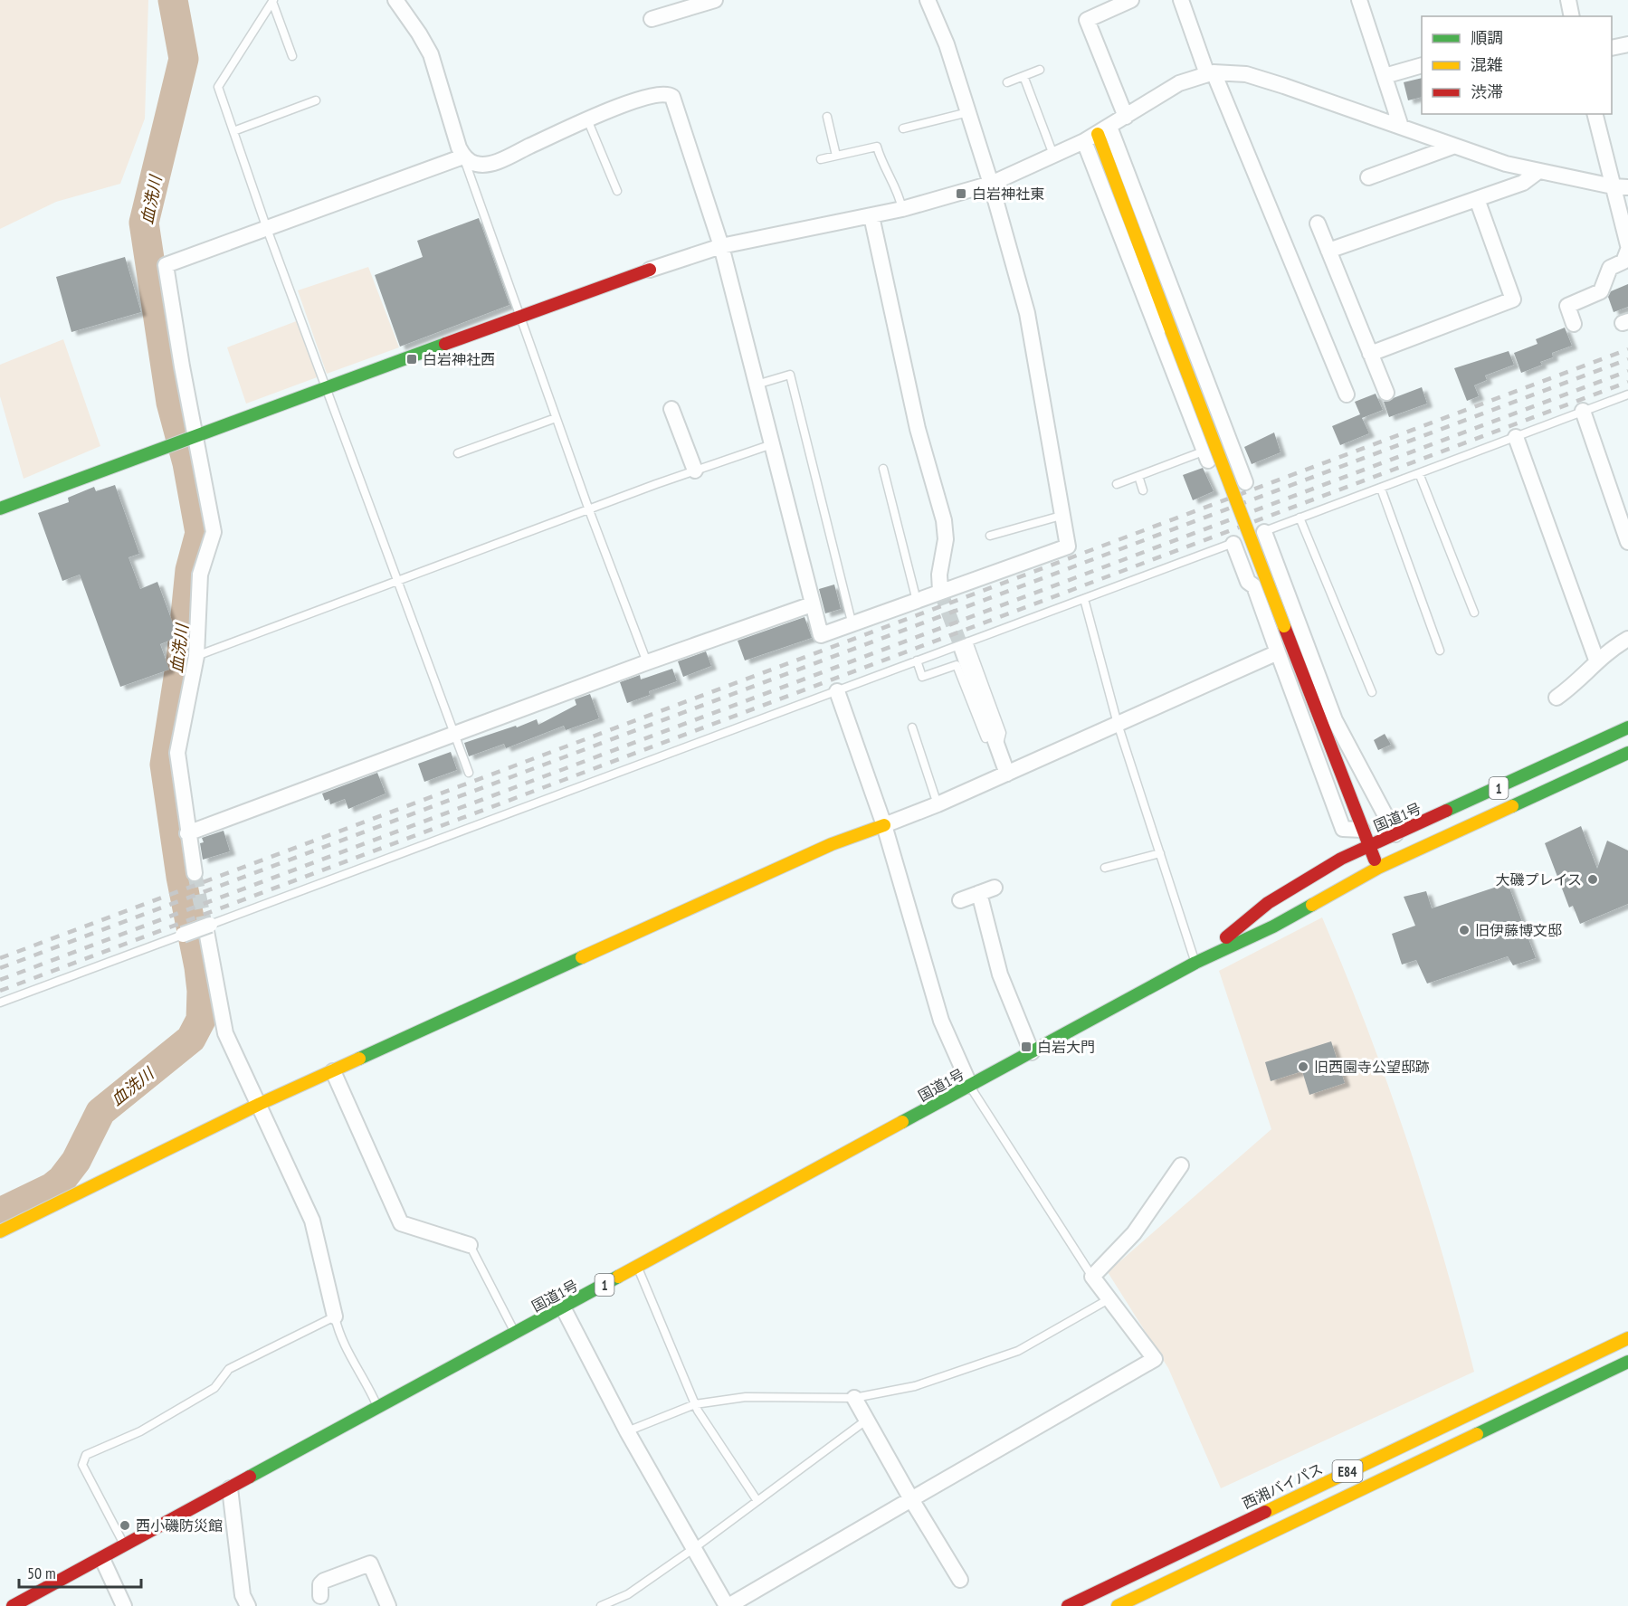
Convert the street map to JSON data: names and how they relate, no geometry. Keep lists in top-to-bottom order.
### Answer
{
  "streets": {
    "main road": [
      "1",
      "国道1号",
      "E84",
      "西湘バイパス"
    ]
  },
  "water": ["血洗川"],
  "places": {
    "transit": ["白岩神社東", "白岩神社西", "白岩大門"],
    "other": [
      "大磯プレイス",
      "旧伊藤博文邸",
      "旧西園寺公望邸跡",
      "西小磯防災館"
    ]
  },
  "legend": ["順調", "混雑", "渋滞"],
  "scale_bar": "50 m"
}
